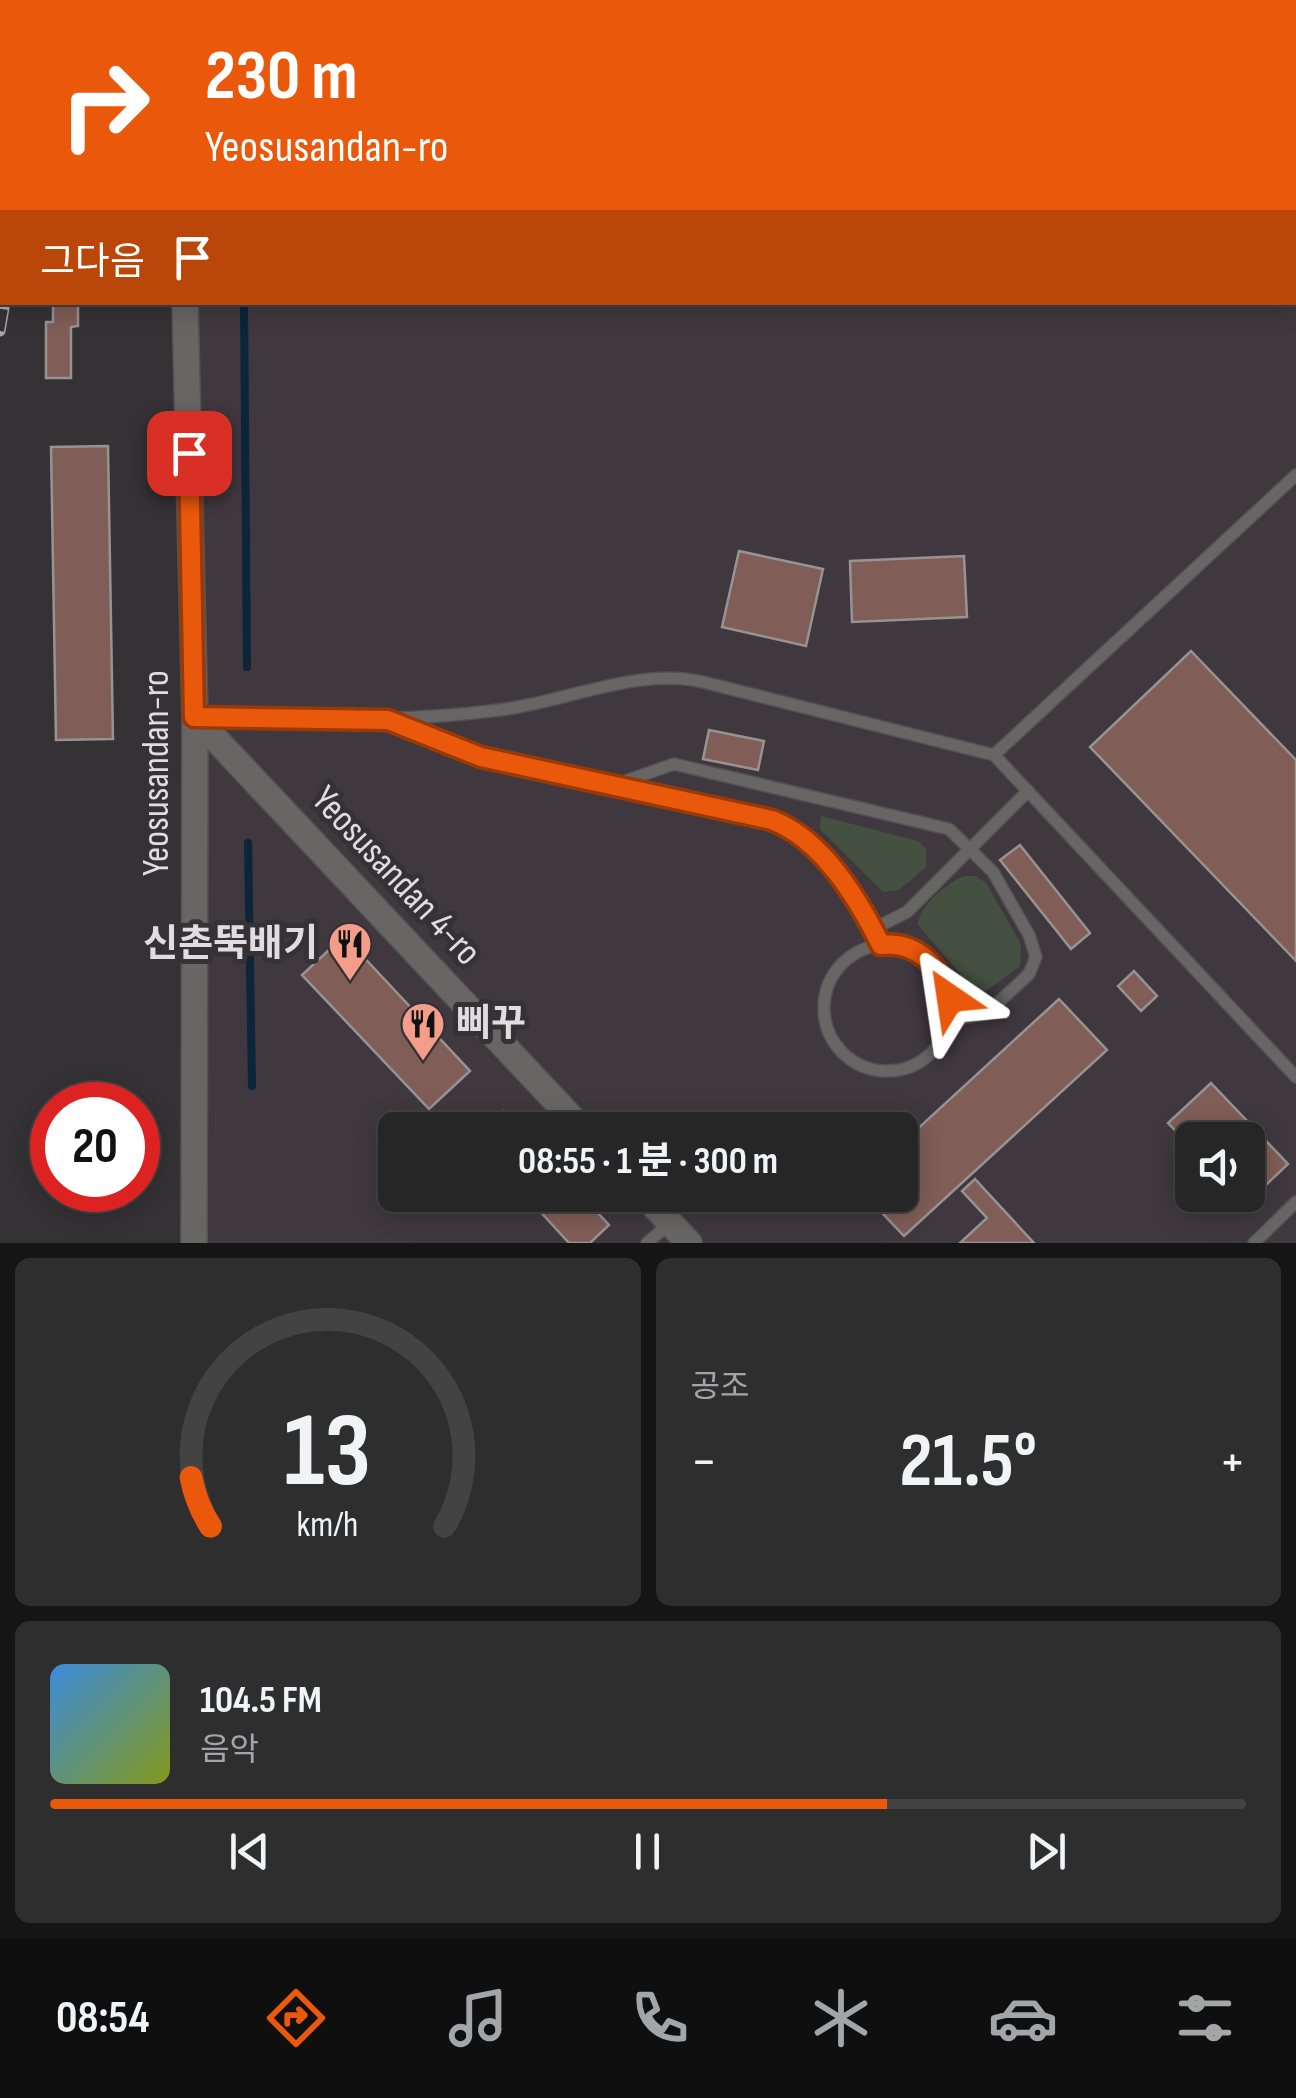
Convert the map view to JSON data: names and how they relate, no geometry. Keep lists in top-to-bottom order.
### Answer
{
  "streets": {
    "street": ["Yeosusandan-ro", "Yeosusandan 4-ro"]
  },
  "crossings": [
    ["Yeosusandan-ro", "Yeosusandan 4-ro"]
  ],
  "places": {
    "restaurant": ["신촌뚝배기", "삐꾸"]
  },
  "page": {
    "turn": ["230 m", "Yeosusandan-ro"],
    "then": "그다음",
    "limit": "20",
    "trip": "08:55 · 1 분 · 300 m",
    "tile": "공조",
    "heat": ["−", "21.5°", "+"],
    "song": ["104.5 FM", "음악"],
    "tabs": "08:54",
    "gauge": ["13", "km/h"]
  }
}
